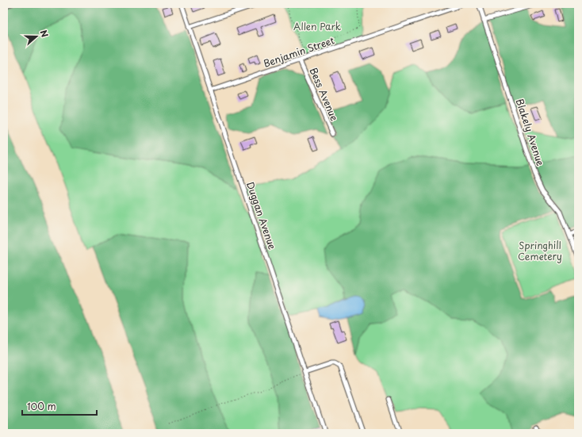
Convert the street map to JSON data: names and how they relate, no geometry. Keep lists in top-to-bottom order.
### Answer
{
  "streets": {
    "street": [
      "Benjamin Street",
      "Bess Avenue",
      "Blakely Avenue",
      "Duggan Avenue"
    ]
  },
  "crossings": [
    ["Benjamin Street", "Bess Avenue"],
    ["Benjamin Street", "Duggan Avenue"]
  ],
  "parks": ["Allen Park", "Springhill Cemetery"],
  "scale_bar": "100 m",
  "north": "right"
}
